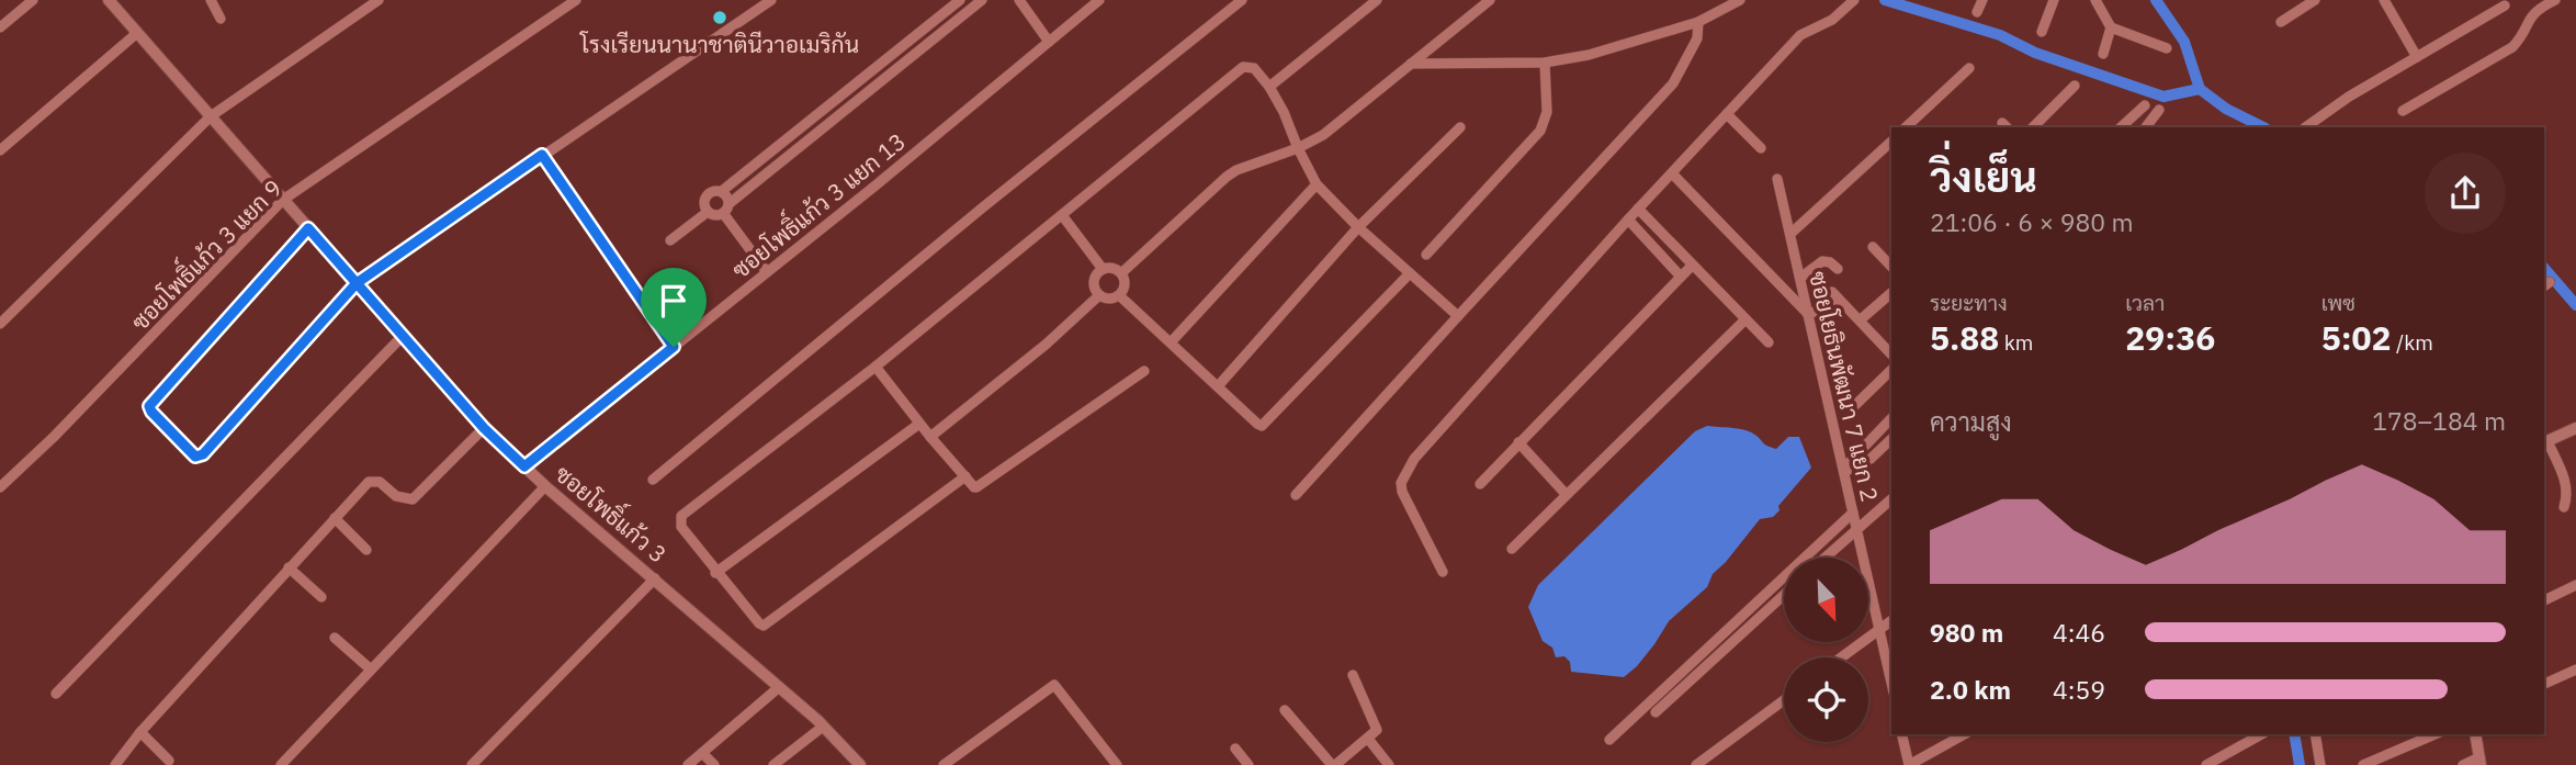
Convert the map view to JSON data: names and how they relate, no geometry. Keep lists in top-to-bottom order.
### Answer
{
  "streets": {
    "street": [
      "ซอยโพธิ์แก้ว 3 แยก 13",
      "ซอยโพธิ์แก้ว 3 แยก 9",
      "ซอยโยธินพัฒนา 7 แยก 2",
      "ซอยโพธิ์แก้ว 3"
    ]
  },
  "crossings": [
    ["ซอยโพธิ์แก้ว 3 แยก 13", "ซอยโพธิ์แก้ว 3"],
    ["ซอยโพธิ์แก้ว 3 แยก 9", "ซอยโพธิ์แก้ว 3"]
  ],
  "places": ["โรงเรียนนานาชาตินีวาอเมริกัน"],
  "north": "bottom right",
  "page": {
    "heading": ["วิ่งเย็น", "21:06 · 6 × 980 m"],
    "stats": [
      ["ระยะทาง", "5.88 km"],
      ["เวลา", "29:36"],
      ["เพซ", "5:02 /km"]
    ],
    "chart": ["ความสูง", "178–184 m"],
    "list": [
      {
        "name": "980 m",
        "note": "4:46"
      },
      {
        "name": "2.0 km",
        "note": "4:59"
      }
    ]
  }
}
